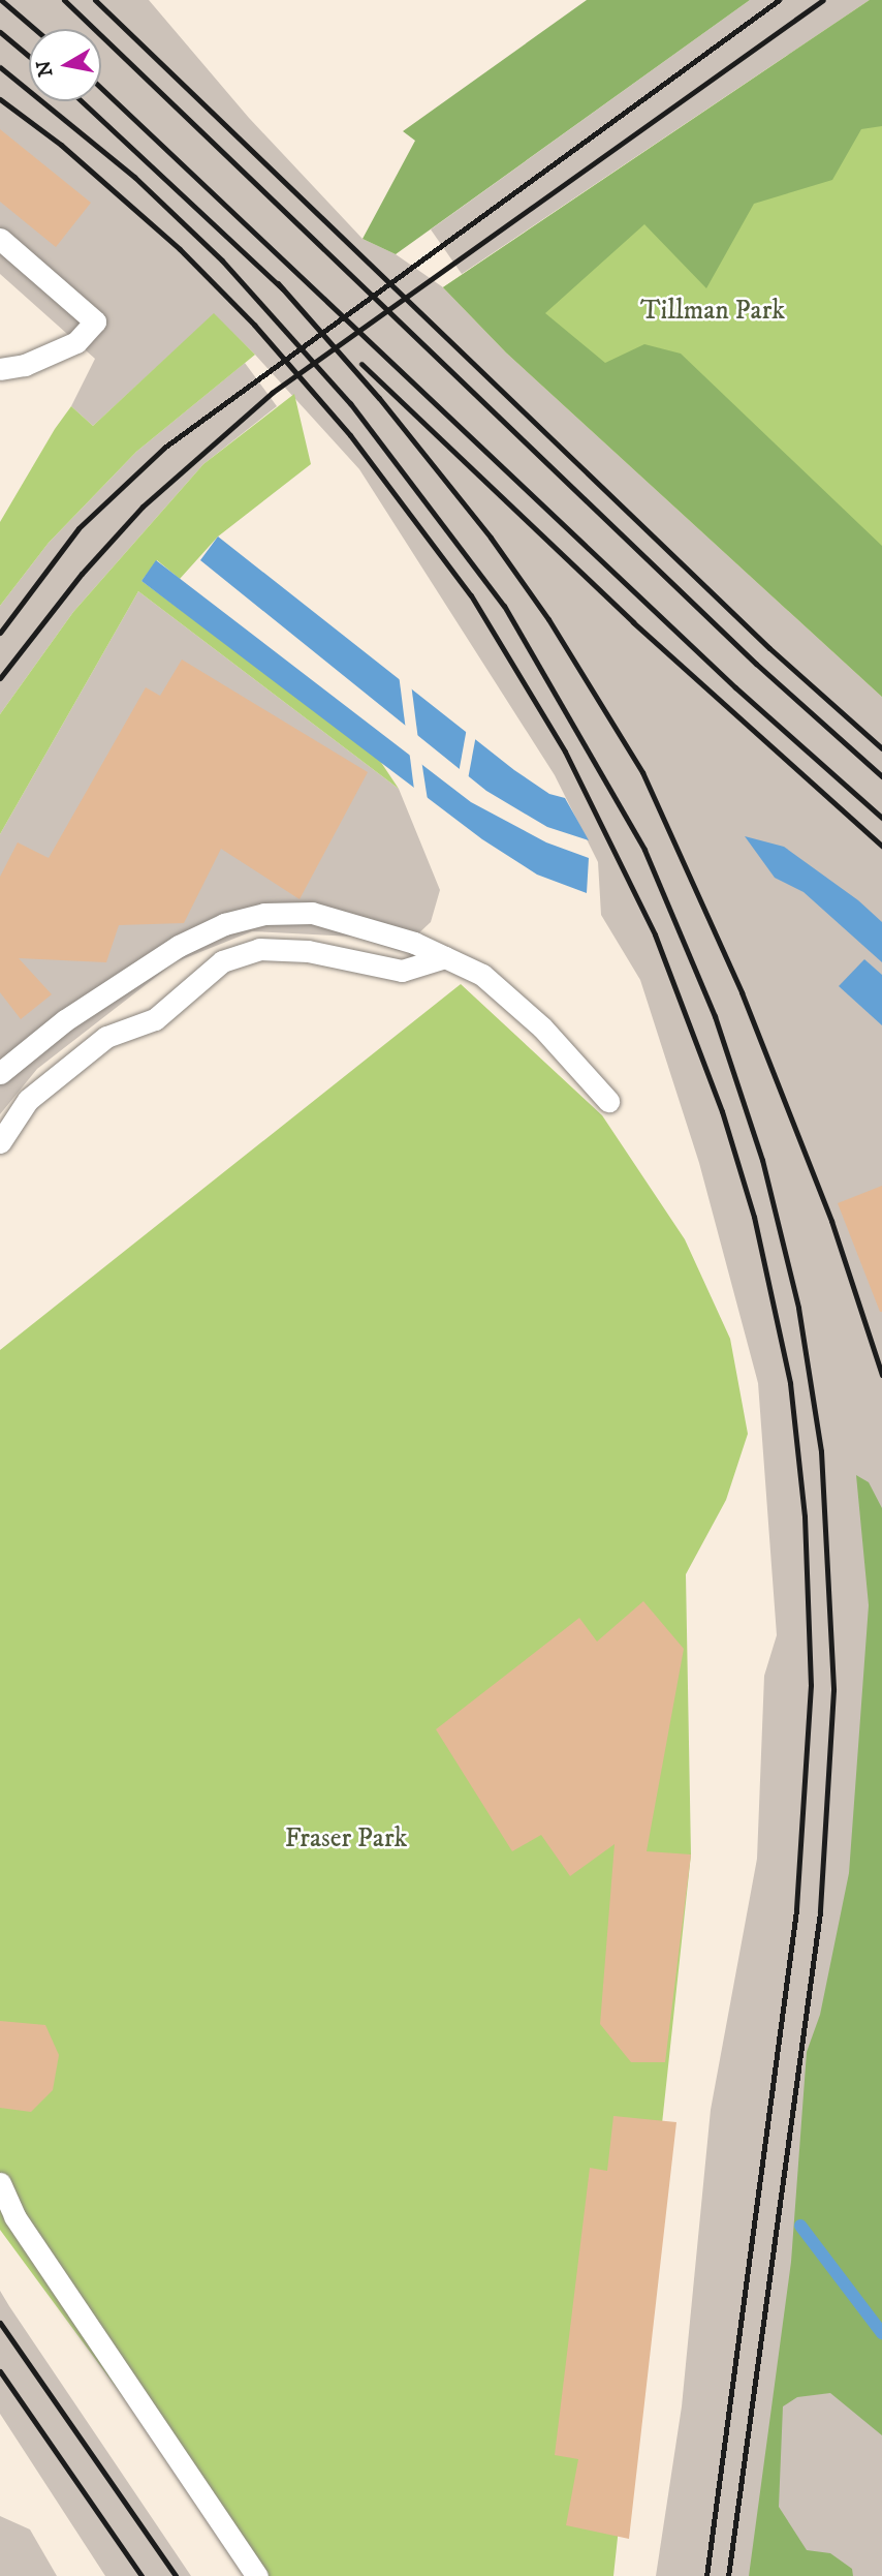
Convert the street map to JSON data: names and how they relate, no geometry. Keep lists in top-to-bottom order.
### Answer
{
  "parks": ["Tillman Park", "Fraser Park"],
  "north": "left"
}
